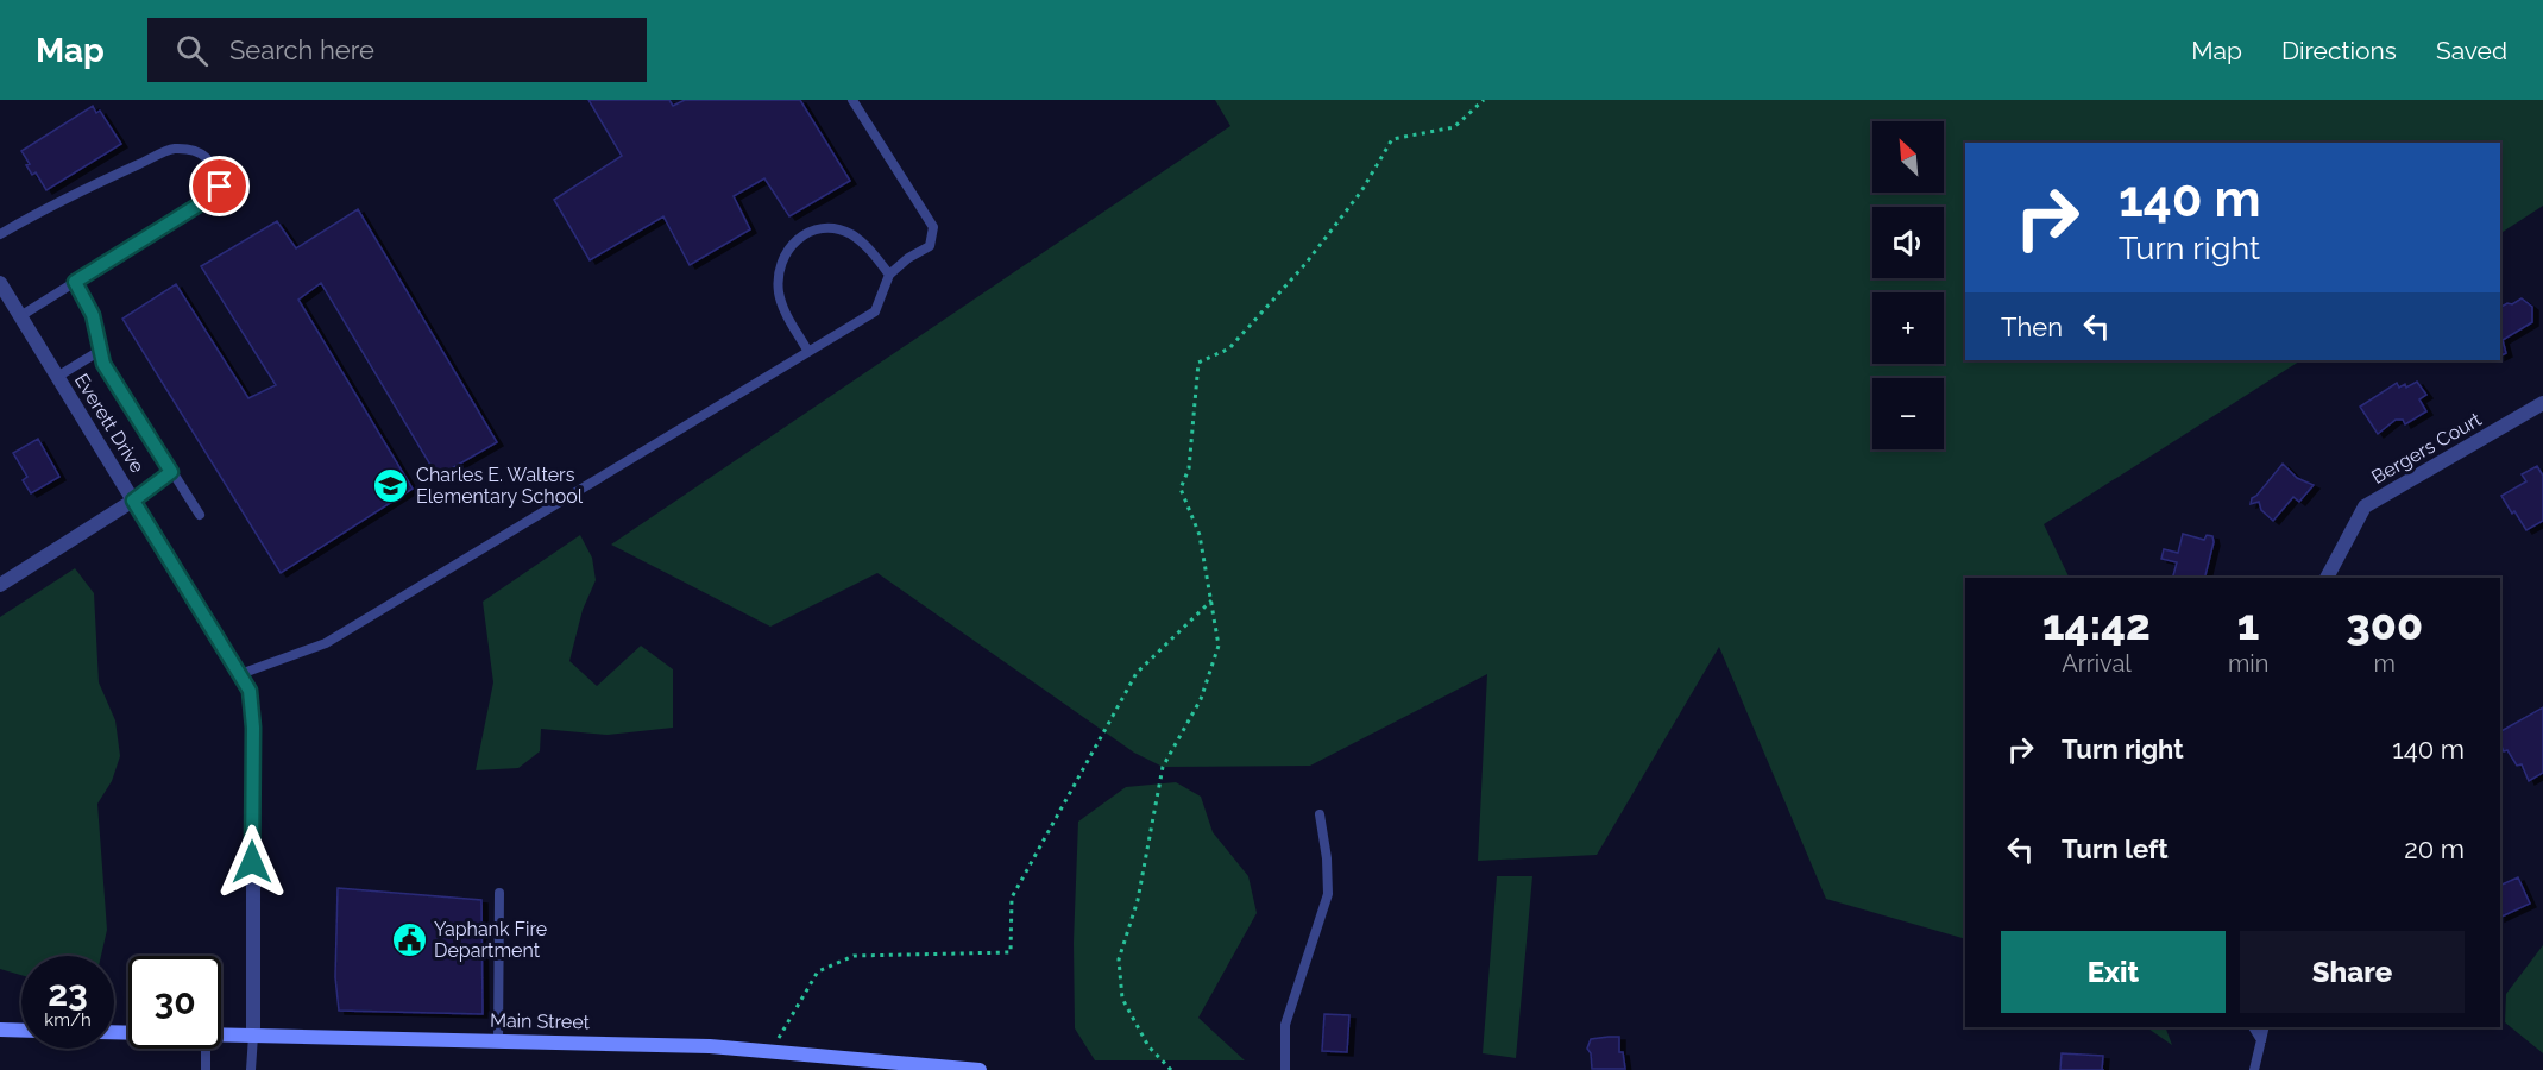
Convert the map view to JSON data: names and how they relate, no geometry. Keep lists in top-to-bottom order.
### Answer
{
  "streets": {
    "main road": ["Main Street"],
    "street": ["Everett Drive", "Bergers Court"]
  },
  "crossings": [
    ["Everett Drive", "Main Street"]
  ],
  "places": {
    "school or university": ["Charles E. Walters Elementary School"],
    "public building": ["Yaphank Fire Department"]
  },
  "north": "top left",
  "page": {
    "header": "Map",
    "search": "Search here",
    "nav": ["Map", "Directions", "Saved"],
    "map_buttons": ["+", "−"],
    "turn": ["140 m", "Turn right"],
    "then": "Then",
    "eta": [
      "14:42",
      "Arrival",
      "1",
      "min",
      "300",
      "m"
    ],
    "list": [
      {
        "name": "Turn right",
        "value": "140 m"
      },
      {
        "name": "Turn left",
        "value": "20 m"
      }
    ],
    "buttons": ["Exit", "Share"],
    "speed": "23 km/h",
    "limit": "30"
  }
}
